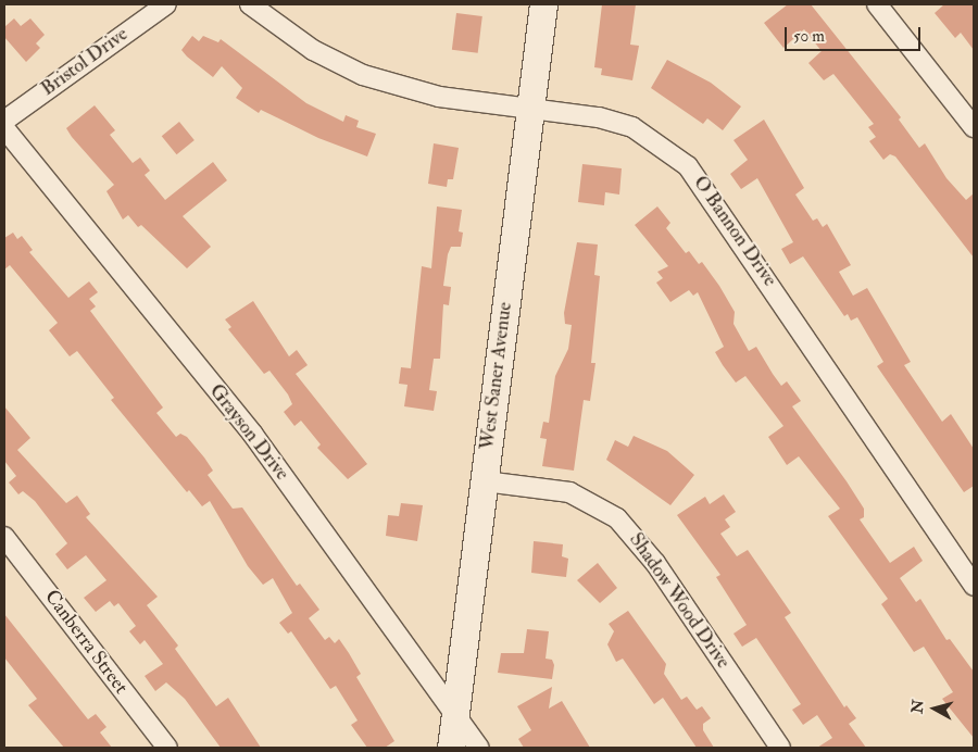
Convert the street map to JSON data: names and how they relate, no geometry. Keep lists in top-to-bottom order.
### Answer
{
  "streets": {
    "street": [
      "Bristol Drive",
      "O Bannon Drive",
      "West Saner Avenue",
      "Grayson Drive",
      "Shadow Wood Drive",
      "Canberra Street"
    ]
  },
  "crossings": [
    ["O Bannon Drive", "West Saner Avenue"],
    ["West Saner Avenue", "Grayson Drive"],
    ["West Saner Avenue", "Shadow Wood Drive"]
  ],
  "scale_bar": "50 m",
  "north": "left"
}
